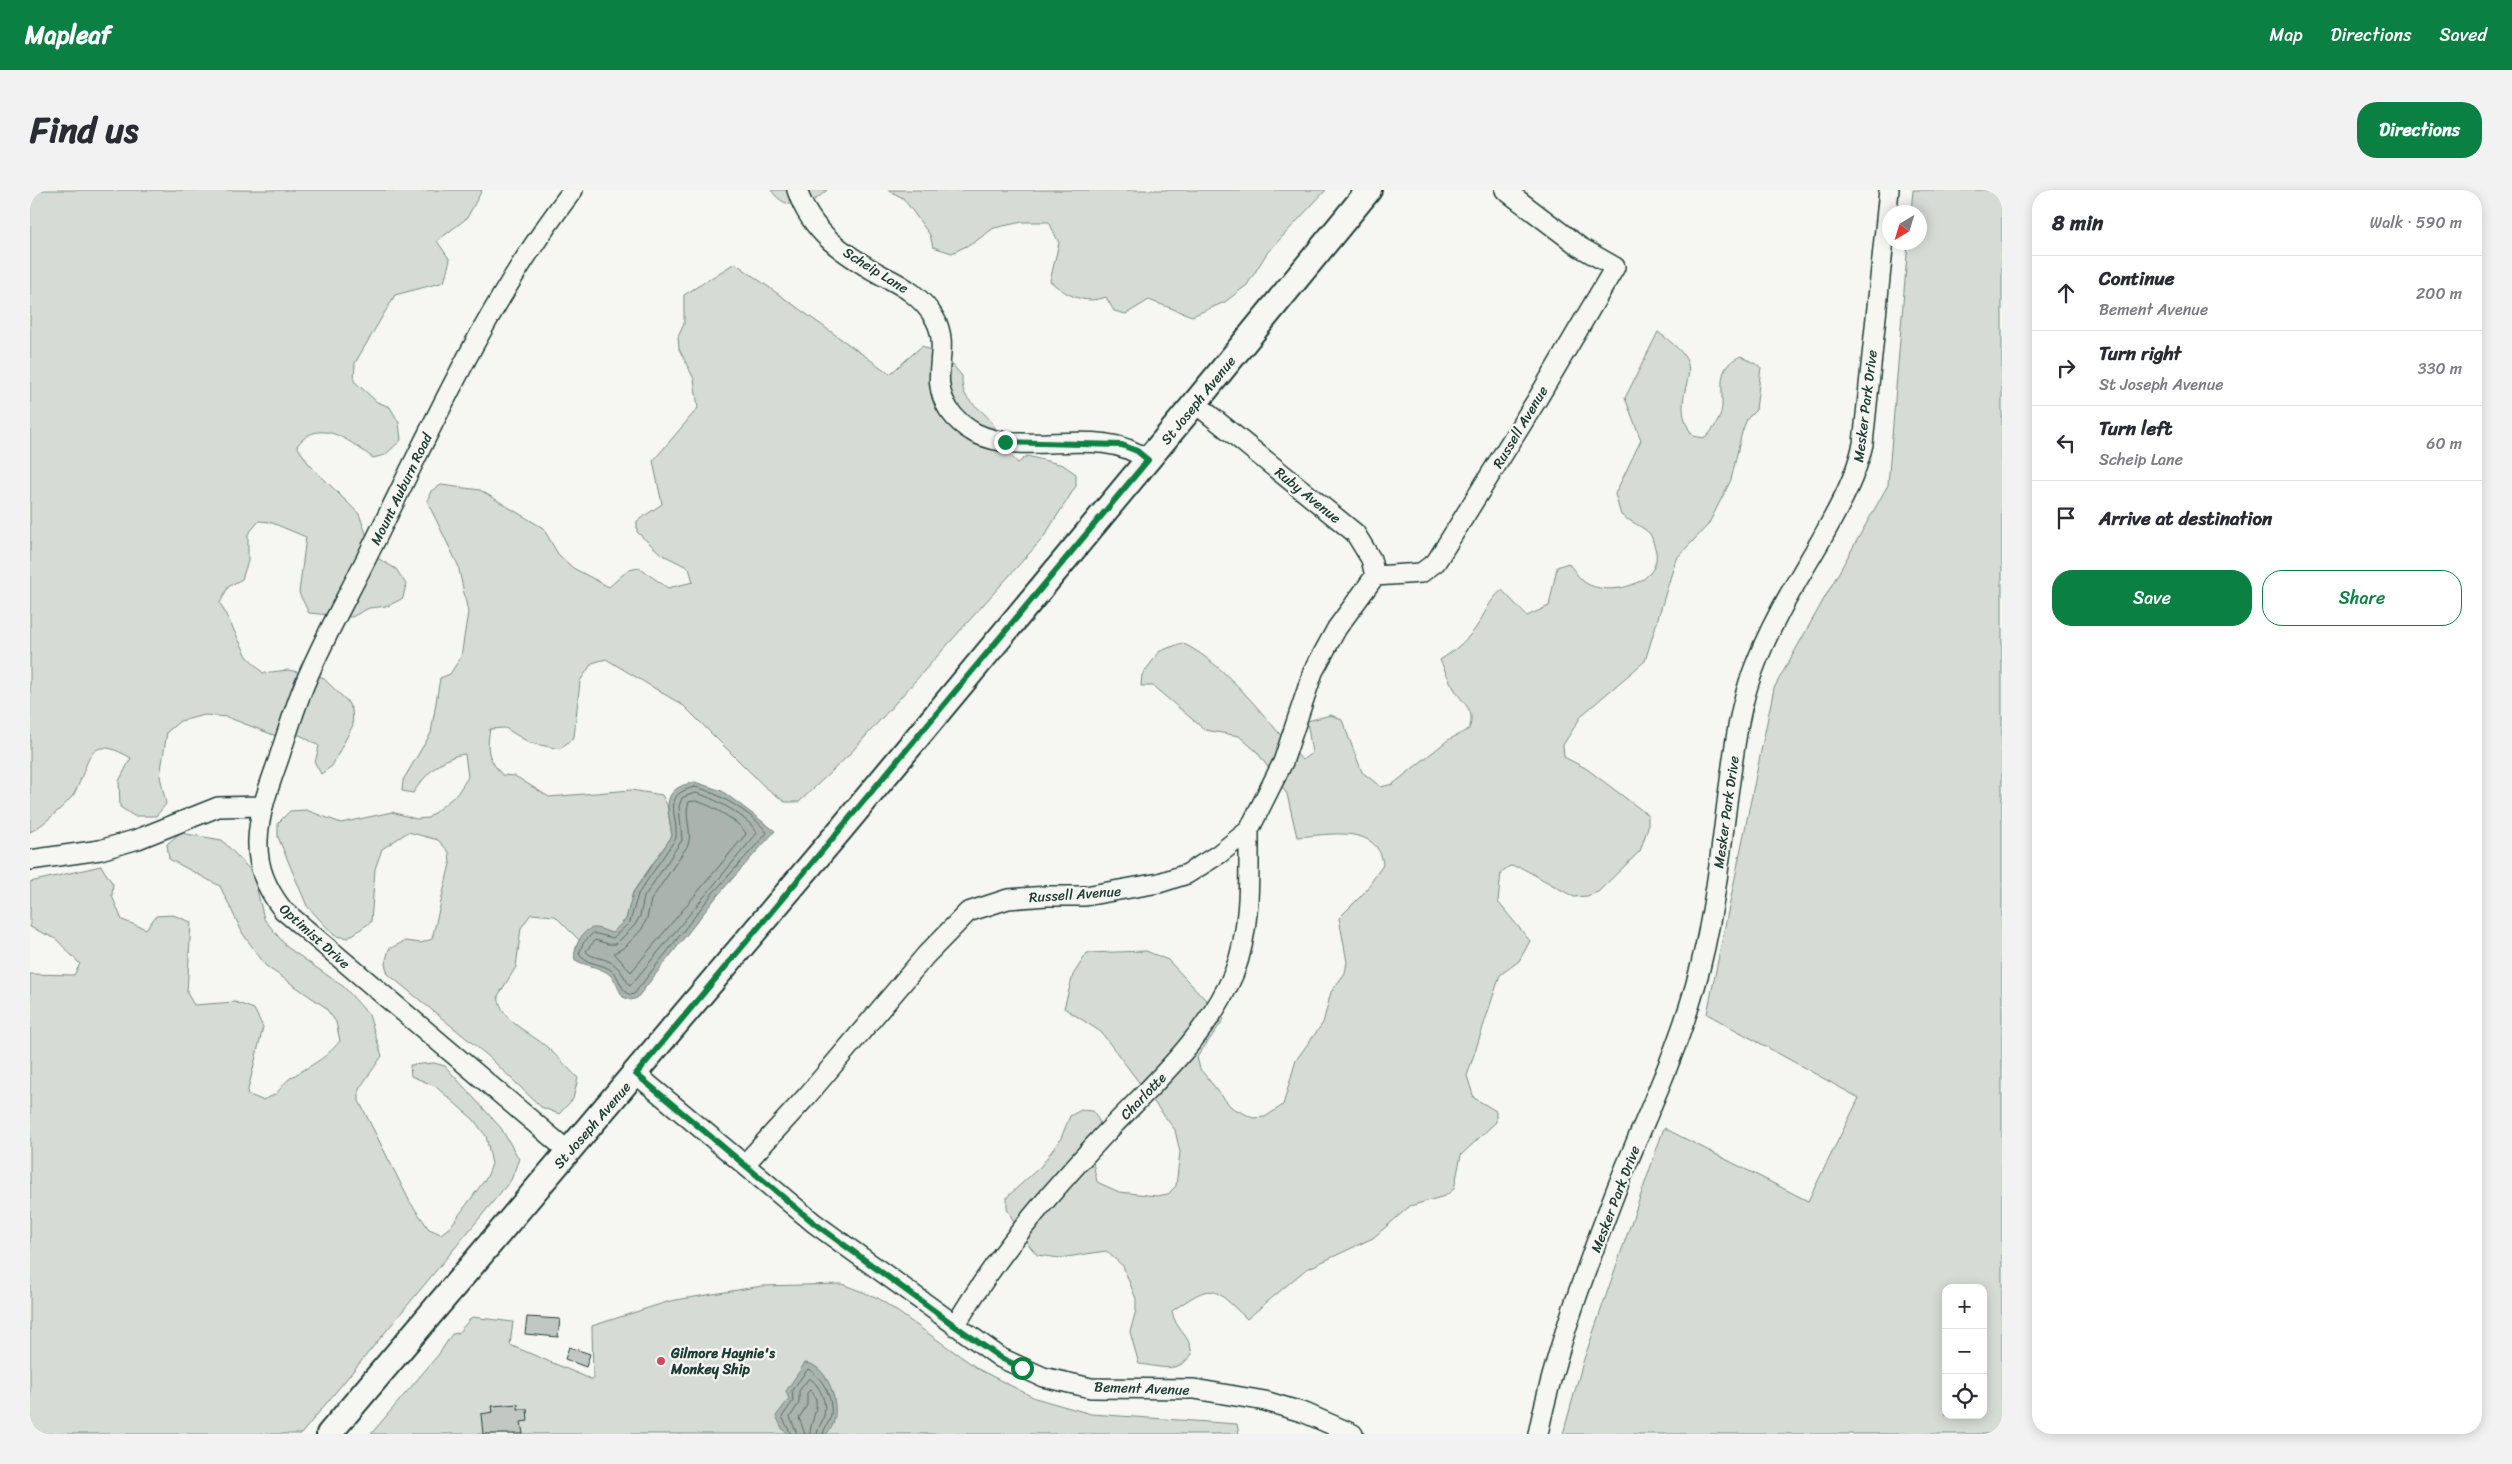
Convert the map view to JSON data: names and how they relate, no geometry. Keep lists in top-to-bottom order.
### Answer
{
  "streets": {
    "main road": ["St Joseph Avenue"],
    "street": [
      "Scheip Lane",
      "Mesker Park Drive",
      "Russell Avenue",
      "Mount Auburn Road",
      "Ruby Avenue",
      "Optimist Drive",
      "Charlotte",
      "Bement Avenue"
    ]
  },
  "crossings": [
    ["Scheip Lane", "St Joseph Avenue"],
    ["St Joseph Avenue", "Ruby Avenue"],
    ["St Joseph Avenue", "Optimist Drive"],
    ["St Joseph Avenue", "Bement Avenue"],
    ["Russell Avenue", "Ruby Avenue"],
    ["Russell Avenue", "Charlotte"],
    ["Russell Avenue", "Bement Avenue"],
    ["Mount Auburn Road", "Optimist Drive"],
    ["Charlotte", "Bement Avenue"]
  ],
  "places": ["Gilmore Haynie's Monkey Ship"],
  "north": "bottom left",
  "page": {
    "header": "Mapleaf",
    "nav": ["Map", "Directions", "Saved"],
    "title": "Find us",
    "buttons": [
      "Directions",
      ["Save", "Share"]
    ],
    "heading": ["8 min", "Walk · 590 m"],
    "list": [
      ["Continue", "Bement Avenue", "200 m"],
      ["Turn right", "St Joseph Avenue", "330 m"],
      ["Turn left", "Scheip Lane", "60 m"],
      "Arrive at destination"
    ],
    "map_buttons": ["+", "−"]
  }
}
